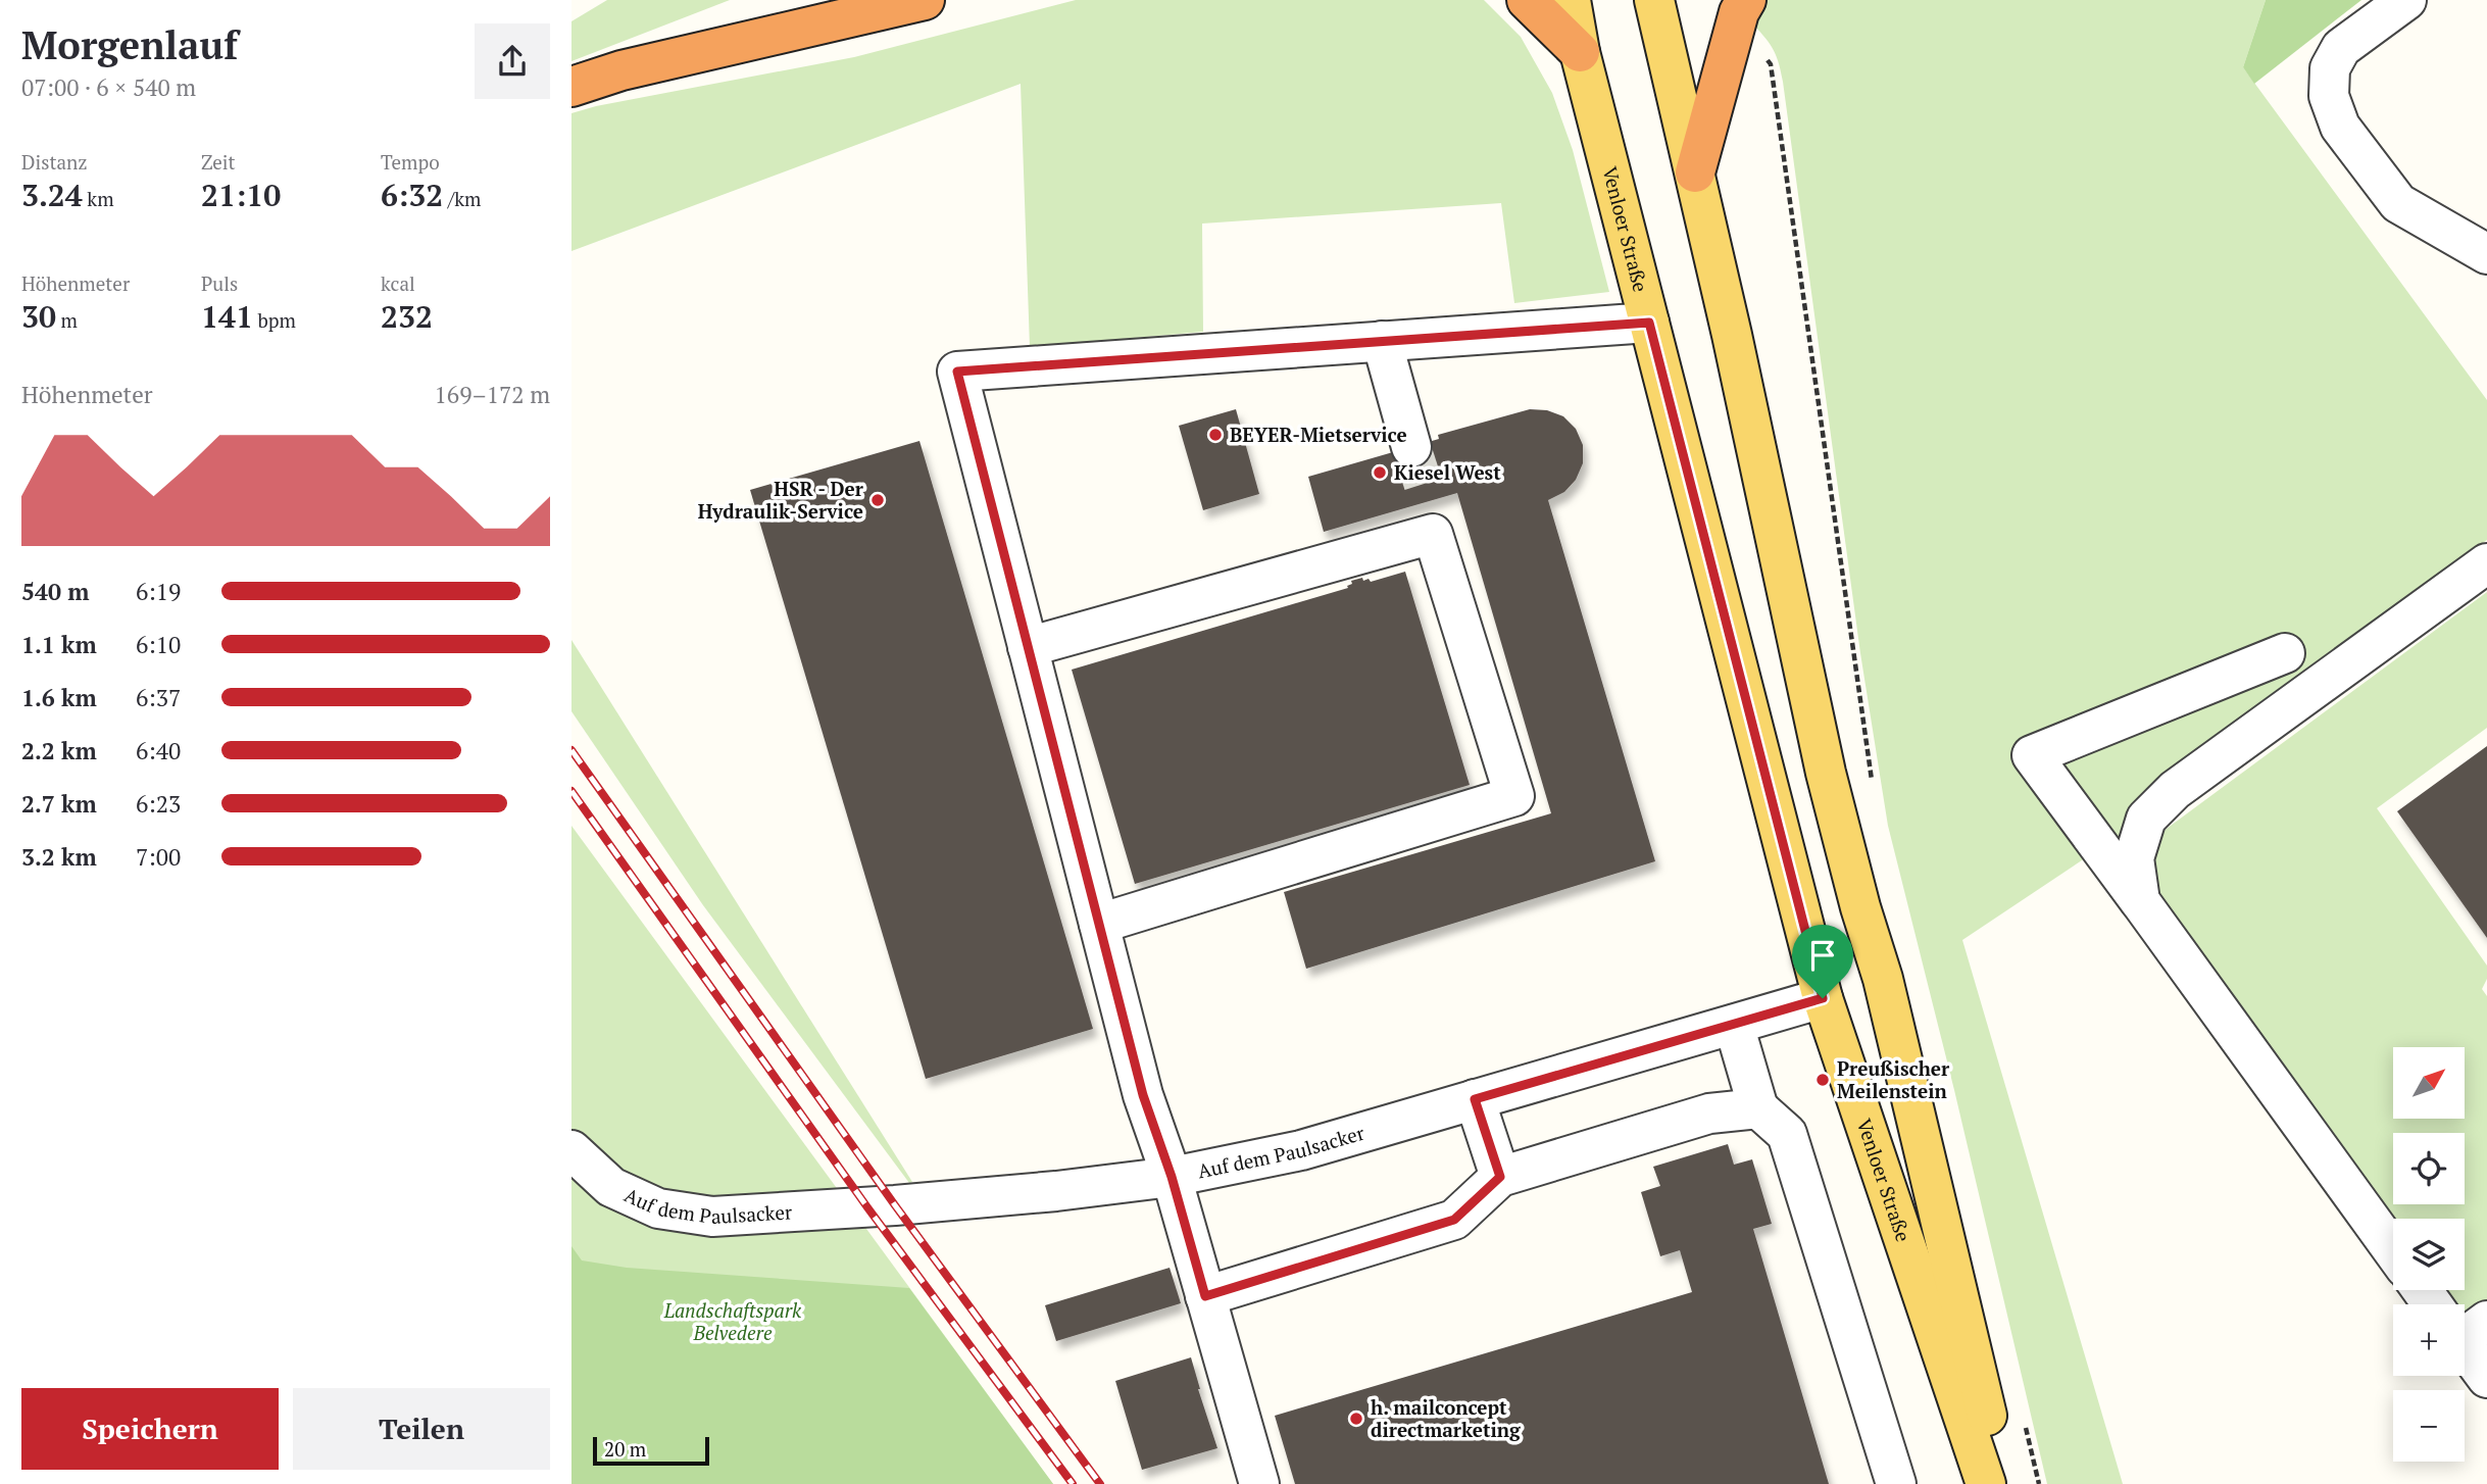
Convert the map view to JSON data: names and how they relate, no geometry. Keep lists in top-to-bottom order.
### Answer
{
  "streets": {
    "main road": ["Venloer Straße"],
    "street": ["Auf dem Paulsacker"]
  },
  "crossings": [
    ["Venloer Straße", "Auf dem Paulsacker"]
  ],
  "parks": ["Landschaftspark Belvedere"],
  "places": [
    "BEYER-Mietservice",
    "Kiesel West",
    "HSR - Der Hydraulik-Service",
    "Preußischer Meilenstein",
    "h. mailconcept directmarketing"
  ],
  "scale_bar": "20 m",
  "north": "top right",
  "page": {
    "heading": ["Morgenlauf", "07:00 · 6 × 540 m"],
    "stats": [
      ["Distanz", "3.24 km"],
      ["Zeit", "21:10"],
      ["Tempo", "6:32 /km"],
      ["Höhenmeter", "30 m"],
      ["Puls", "141 bpm"],
      ["kcal", "232"]
    ],
    "chart": ["Höhenmeter", "169–172 m"],
    "list": [
      {
        "name": "540 m",
        "note": "6:19"
      },
      {
        "name": "1.1 km",
        "note": "6:10"
      },
      {
        "name": "1.6 km",
        "note": "6:37"
      },
      {
        "name": "2.2 km",
        "note": "6:40"
      },
      {
        "name": "2.7 km",
        "note": "6:23"
      },
      {
        "name": "3.2 km",
        "note": "7:00"
      }
    ],
    "map_buttons": ["+", "−"],
    "buttons": ["Speichern", "Teilen"],
    "scale": "20 m"
  }
}
